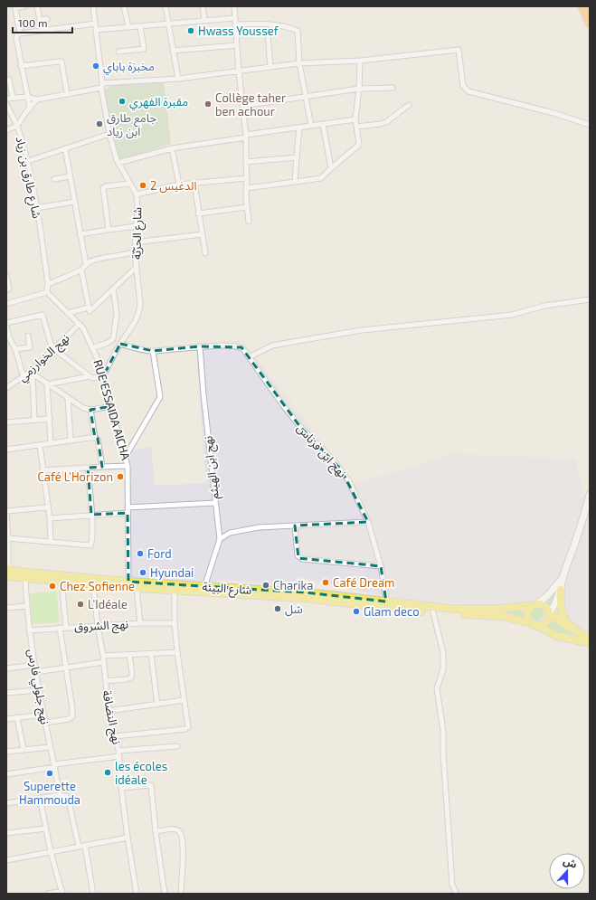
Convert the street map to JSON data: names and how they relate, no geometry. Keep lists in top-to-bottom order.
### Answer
{
  "streets": {
    "main road": ["شارع البيئة"],
    "street": [
      "شارع طارق بن زياد",
      "شارع الحرّيّة",
      "نهج الخوارزمي",
      "RUE ESSAIDA AICHA",
      "نهج ابن فرناس",
      "نهج ابن الهيثم",
      "نهج الشروق",
      "نهج جلولي فارس",
      "نهج النضافة"
    ]
  },
  "crossings": [
    ["شارع طارق بن زياد", "RUE ESSAIDA AICHA"],
    ["شارع الحرّيّة", "RUE ESSAIDA AICHA"],
    ["نهج الخوارزمي", "RUE ESSAIDA AICHA"],
    ["RUE ESSAIDA AICHA", "شارع البيئة"],
    ["نهج ابن فرناس", "نهج ابن الهيثم"],
    ["نهج ابن فرناس", "شارع البيئة"],
    ["نهج ابن الهيثم", "شارع البيئة"],
    ["شارع البيئة", "نهج جلولي فارس"],
    ["شارع البيئة", "نهج النضافة"],
    ["نهج الشروق", "نهج جلولي فارس"],
    ["نهج الشروق", "نهج النضافة"]
  ],
  "places": [
    "Hwass Youssef",
    "مخبزة باباي",
    "مقبرة الفهري",
    "Collège taher ben achour",
    "جامع طارق ابن زياد",
    "الدغيس 2",
    "Café L'Horizon",
    "Ford",
    "Hyundai",
    "Café Dream",
    "Charika",
    "Chez Sofienne",
    "L'Idéale",
    "شل",
    "Glam deco",
    "les écoles idéale",
    "Superette Hammouda"
  ],
  "scale_bar": "100 m",
  "north": "top"
}
